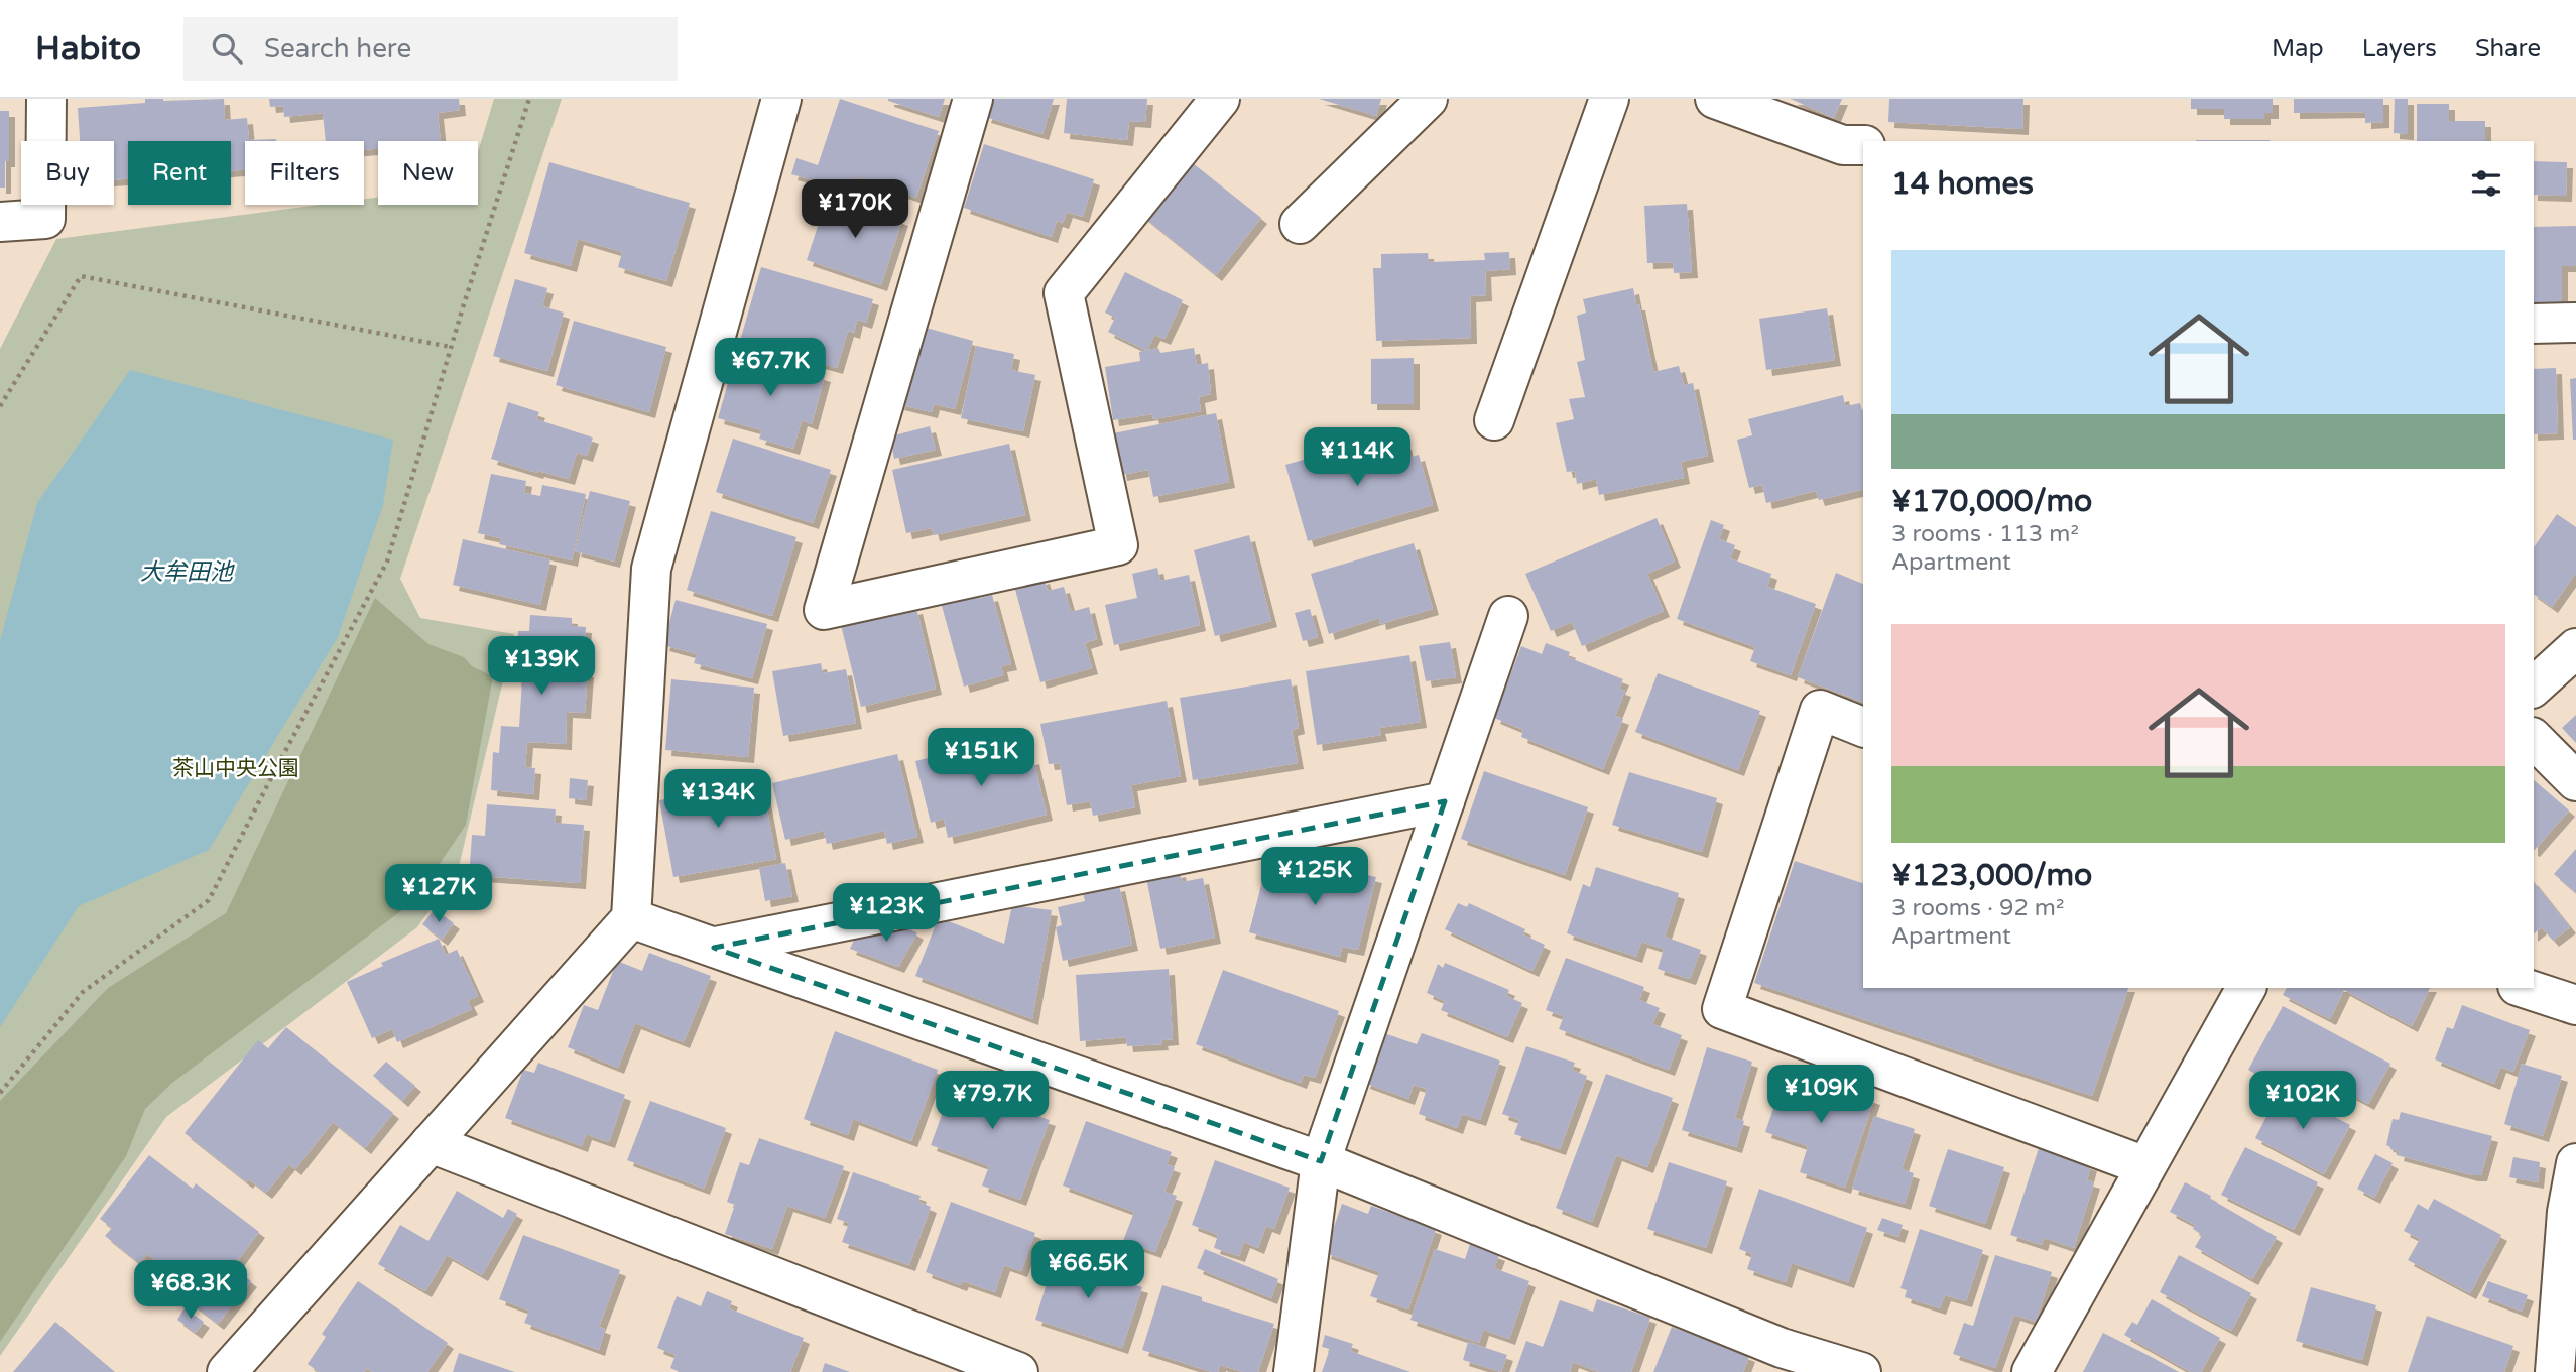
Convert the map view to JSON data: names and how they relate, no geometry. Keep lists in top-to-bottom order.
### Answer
{
  "water": ["大牟田池"],
  "parks": ["茶山中央公園"],
  "page": {
    "header": "Habito",
    "search": "Search here",
    "nav": ["Map", "Layers", "Share"],
    "chip": [
      "Buy",
      "Rent",
      "Filters",
      "New"
    ],
    "heading": "14 homes",
    "price": [
      "¥170K",
      "¥67.7K",
      "¥114K",
      "¥139K",
      "¥151K",
      "¥134K",
      "¥125K",
      "¥127K",
      "¥123K",
      "¥109K",
      "¥79.7K",
      "¥102K",
      "¥66.5K",
      "¥68.3K"
    ],
    "list": [
      {
        "name": "¥170,000/mo",
        "note": "3 rooms · 113 m² · Apartment"
      },
      {
        "name": "¥123,000/mo",
        "note": "3 rooms · 92 m² · Apartment"
      }
    ]
  }
}
